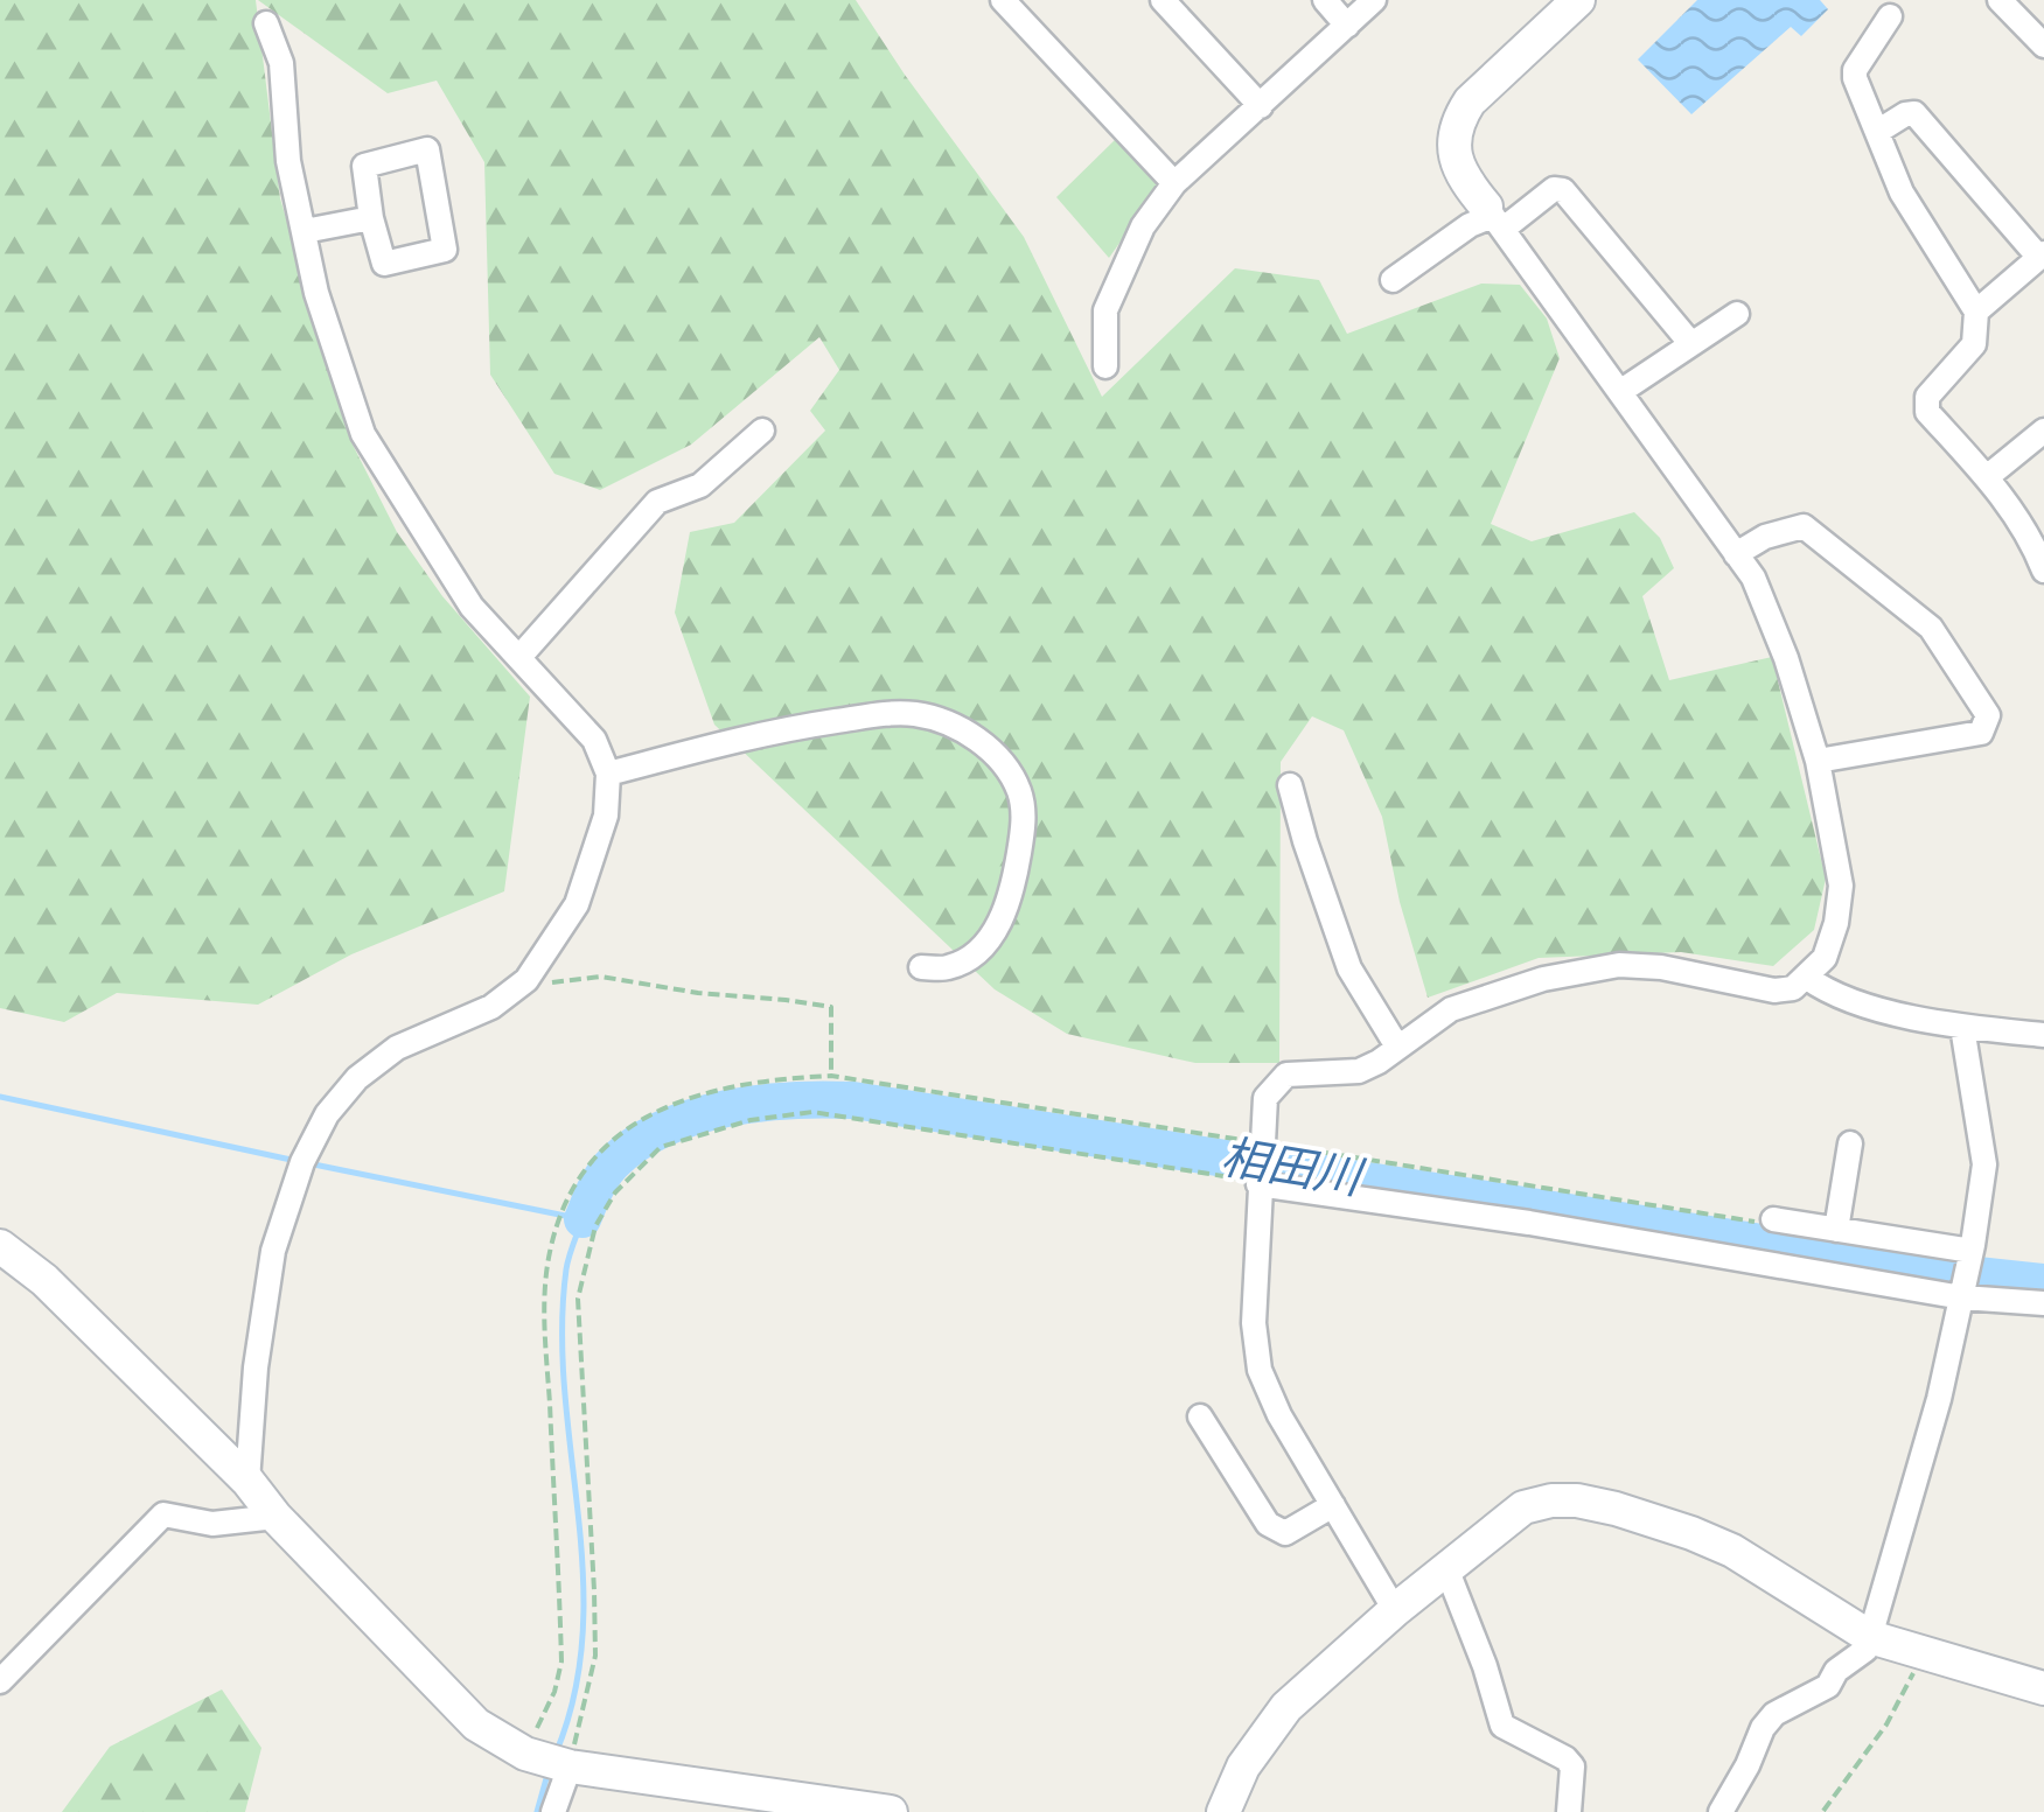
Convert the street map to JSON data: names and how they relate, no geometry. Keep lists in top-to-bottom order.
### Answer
{
  "water": ["相田川"]
}
